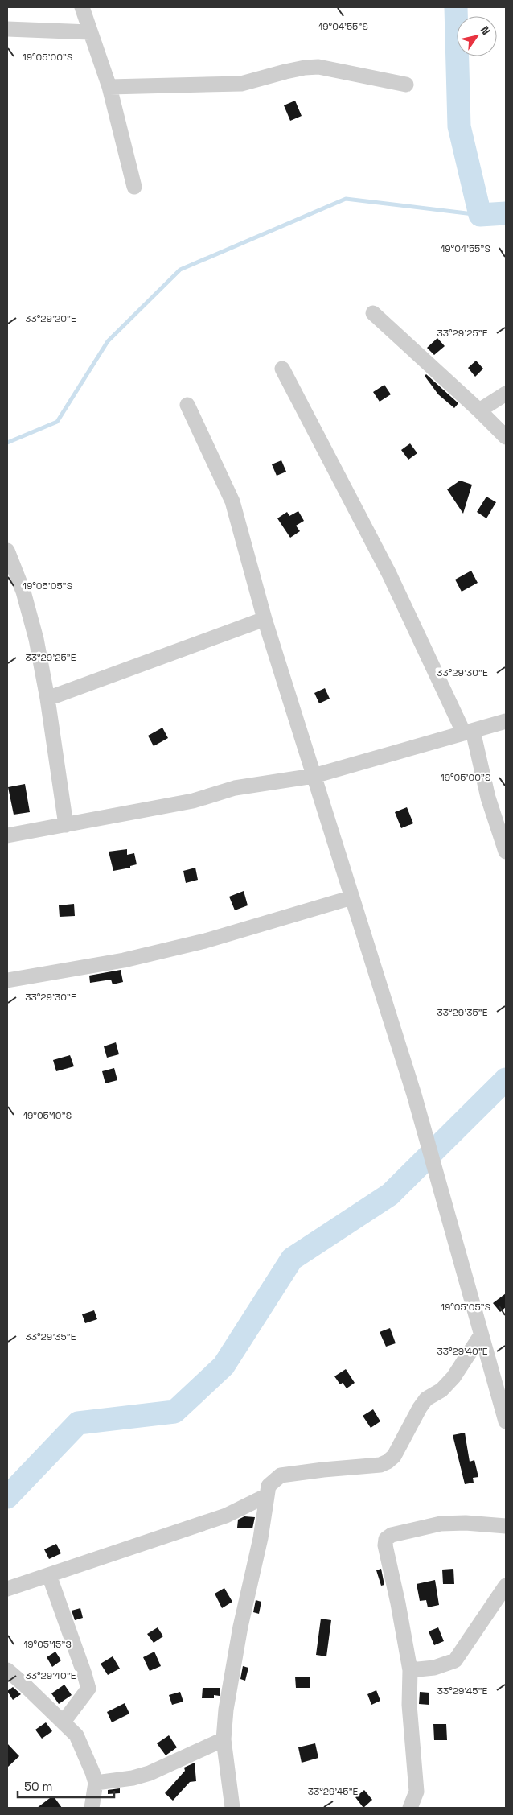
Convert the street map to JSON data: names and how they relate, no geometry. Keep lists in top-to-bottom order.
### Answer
{
  "scale_bar": "50 m",
  "north": "top right",
  "coordinates": [
    "19°04'55\"S",
    "19°05'00\"S",
    "33°29'20\"E",
    "33°29'25\"E",
    "19°05'05\"S",
    "33°29'30\"E",
    "33°29'35\"E",
    "19°05'10\"S",
    "33°29'40\"E",
    "19°05'15\"S",
    "33°29'45\"E"
  ]
}
